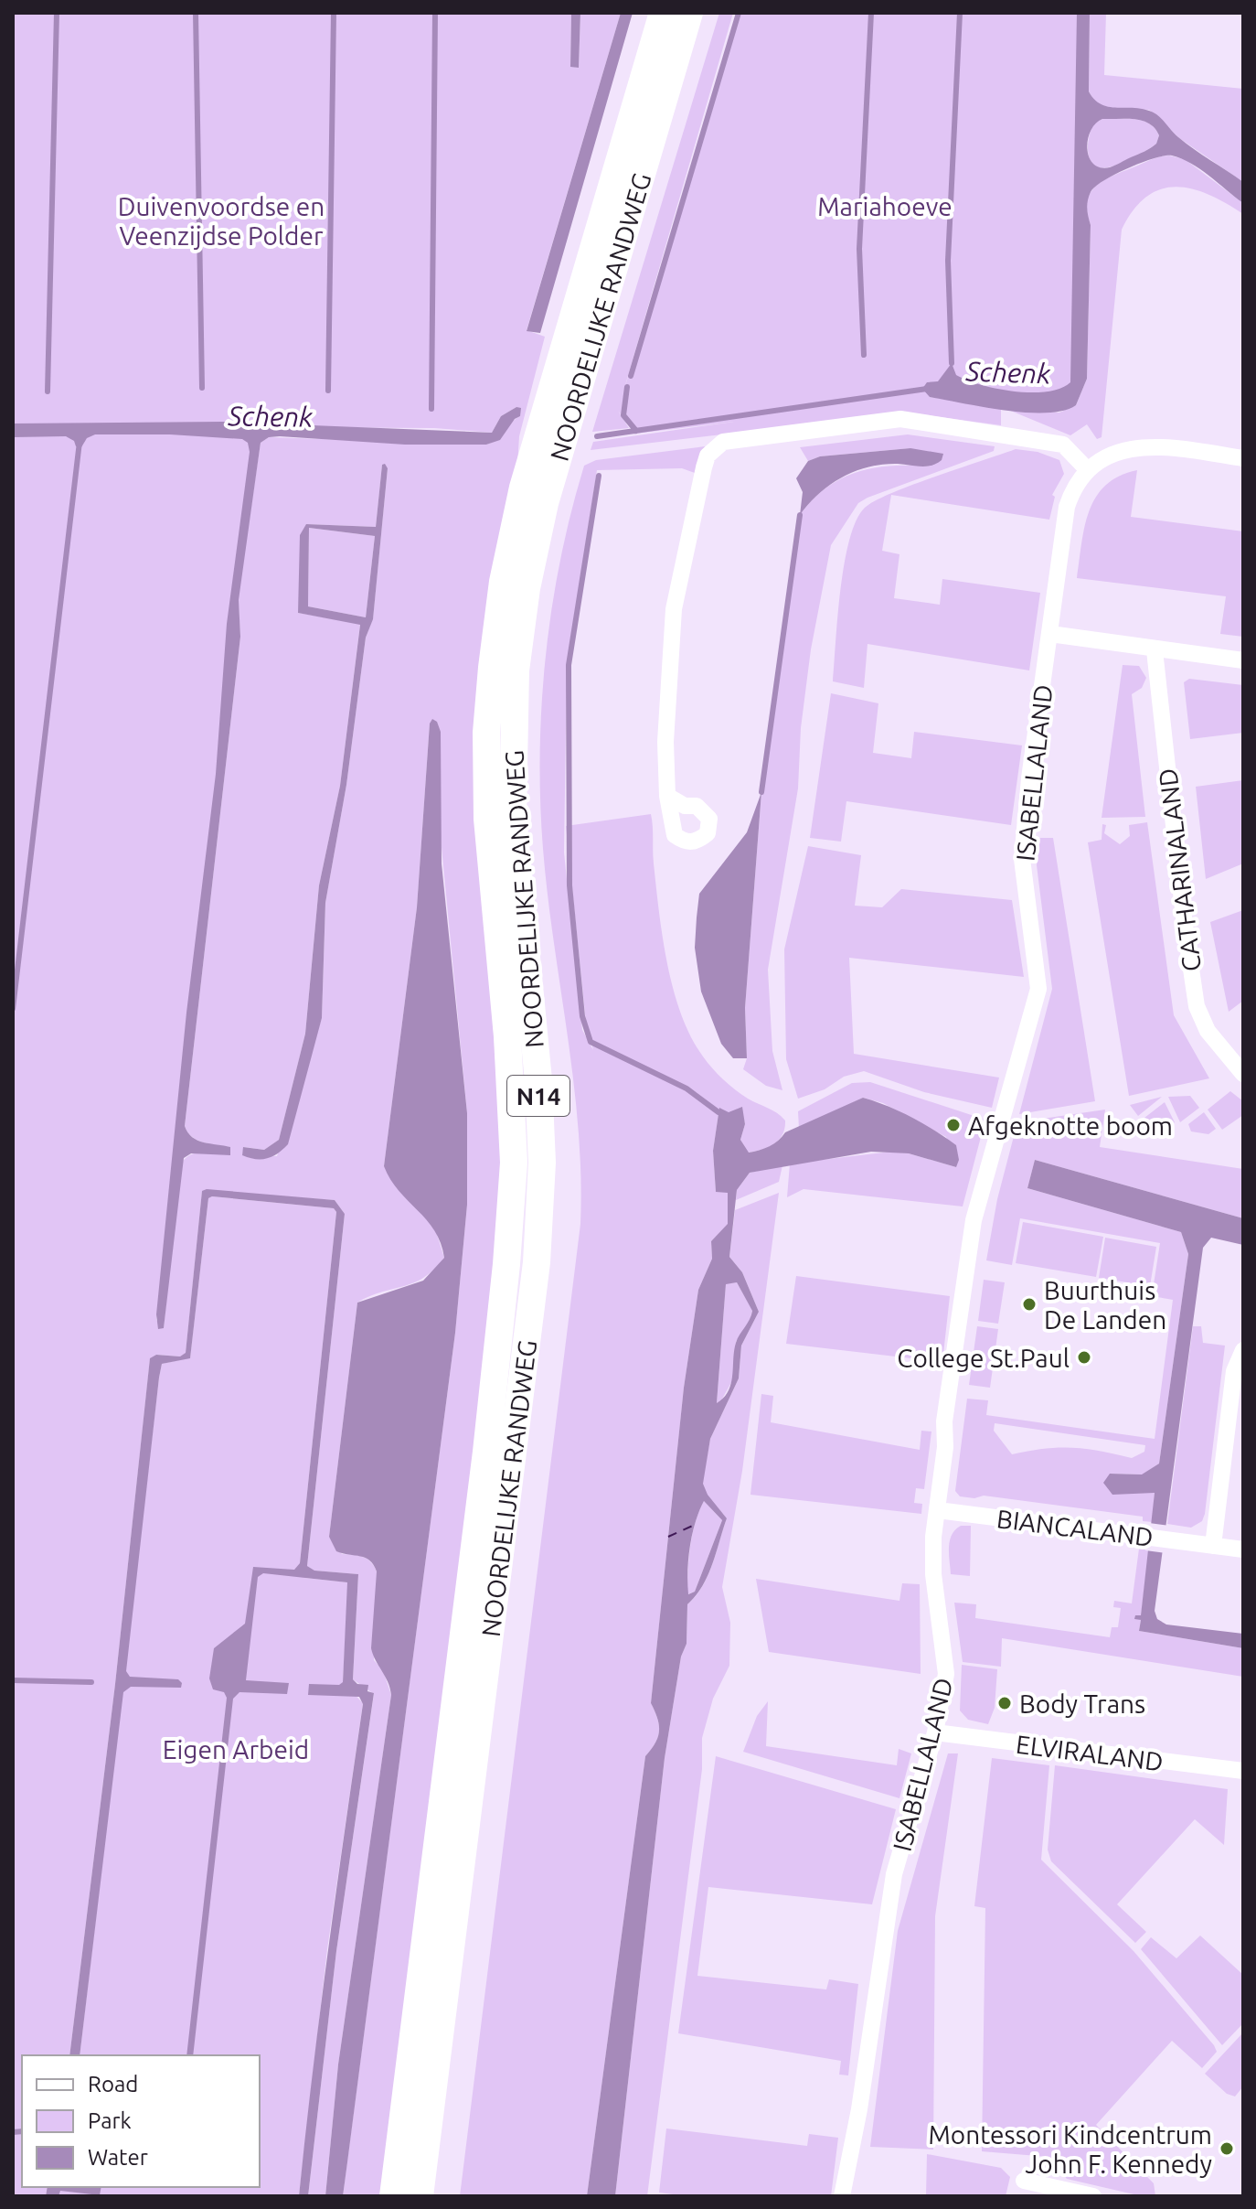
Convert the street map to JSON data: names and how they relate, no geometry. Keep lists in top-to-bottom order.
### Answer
{
  "streets": {
    "main road": ["NOORDELIJKE RANDWEG", "N14"],
    "street": [
      "ISABELLALAND",
      "CATHARINALAND",
      "BIANCALAND",
      "ELVIRALAND"
    ]
  },
  "crossings": [
    ["ISABELLALAND", "BIANCALAND"],
    ["ISABELLALAND", "ELVIRALAND"]
  ],
  "water": ["Schenk"],
  "parks": ["Duivenvoordse en Veenzijdse Polder", "Mariahoeve", "Eigen Arbeid"],
  "places": [
    "Afgeknotte boom",
    "Buurthuis De Landen",
    "College St.Paul",
    "Body Trans",
    "Montessori Kindcentrum John F. Kennedy"
  ],
  "legend": ["Road", "Park", "Water"]
}
